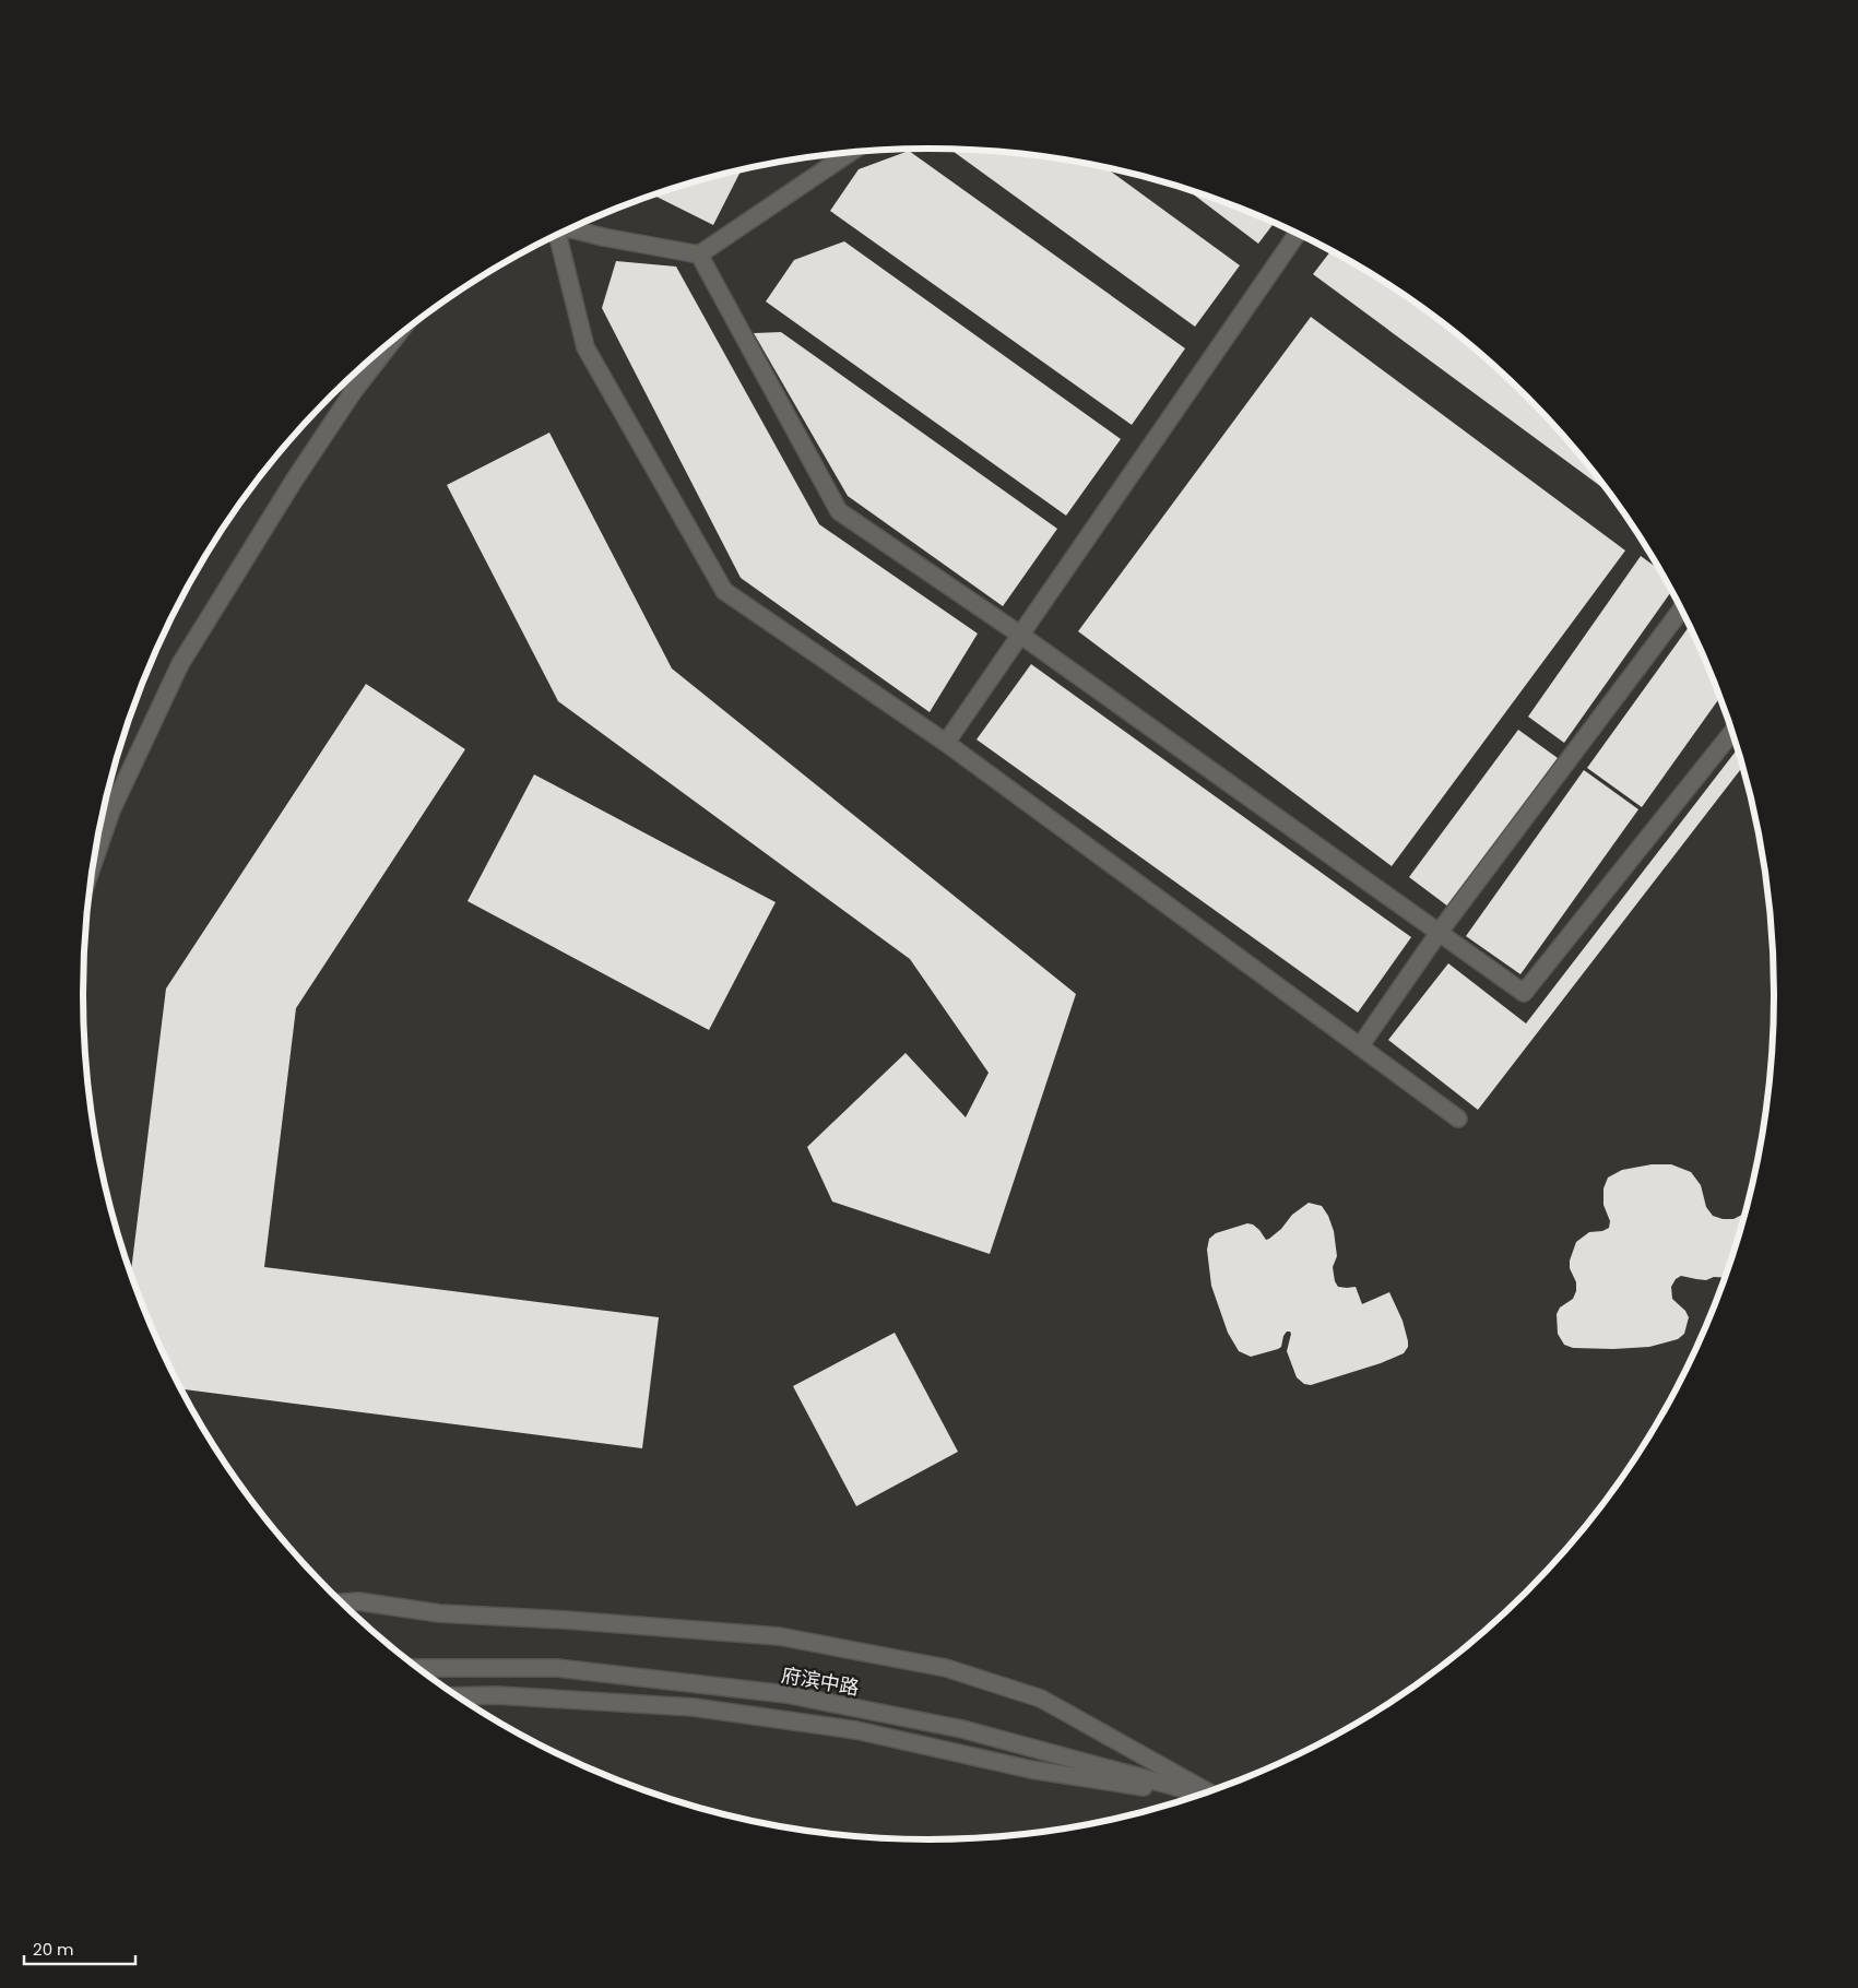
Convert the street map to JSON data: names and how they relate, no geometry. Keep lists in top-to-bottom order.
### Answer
{
  "streets": {
    "street": ["府滨中路"]
  },
  "scale_bar": "20 m"
}
